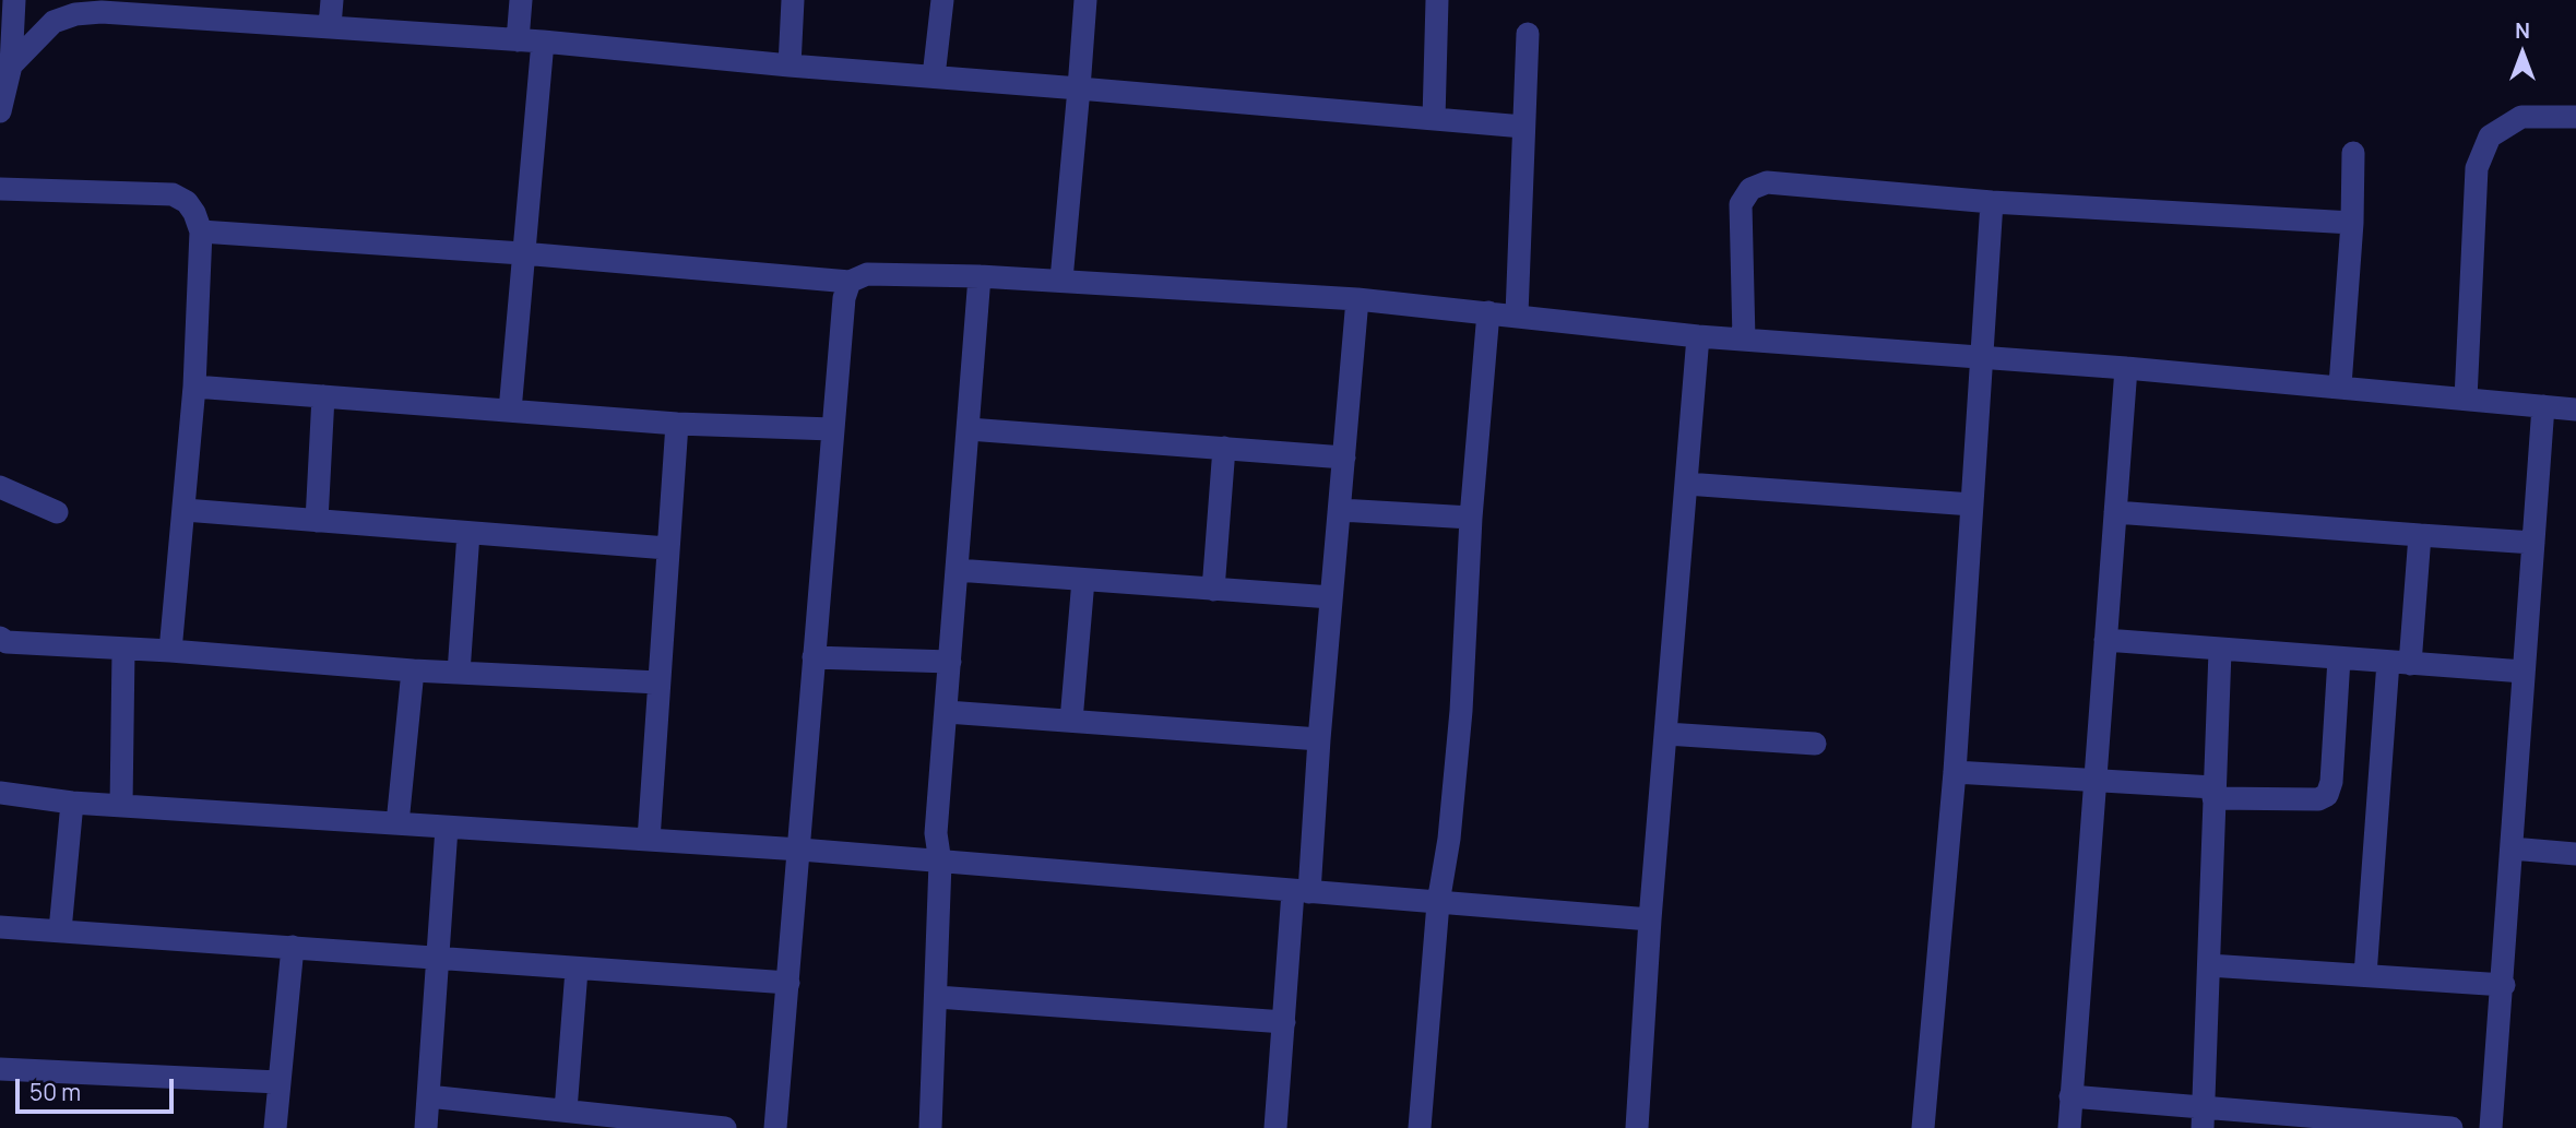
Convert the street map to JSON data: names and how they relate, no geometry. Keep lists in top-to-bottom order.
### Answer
{
  "scale_bar": "50 m",
  "north": "top"
}
